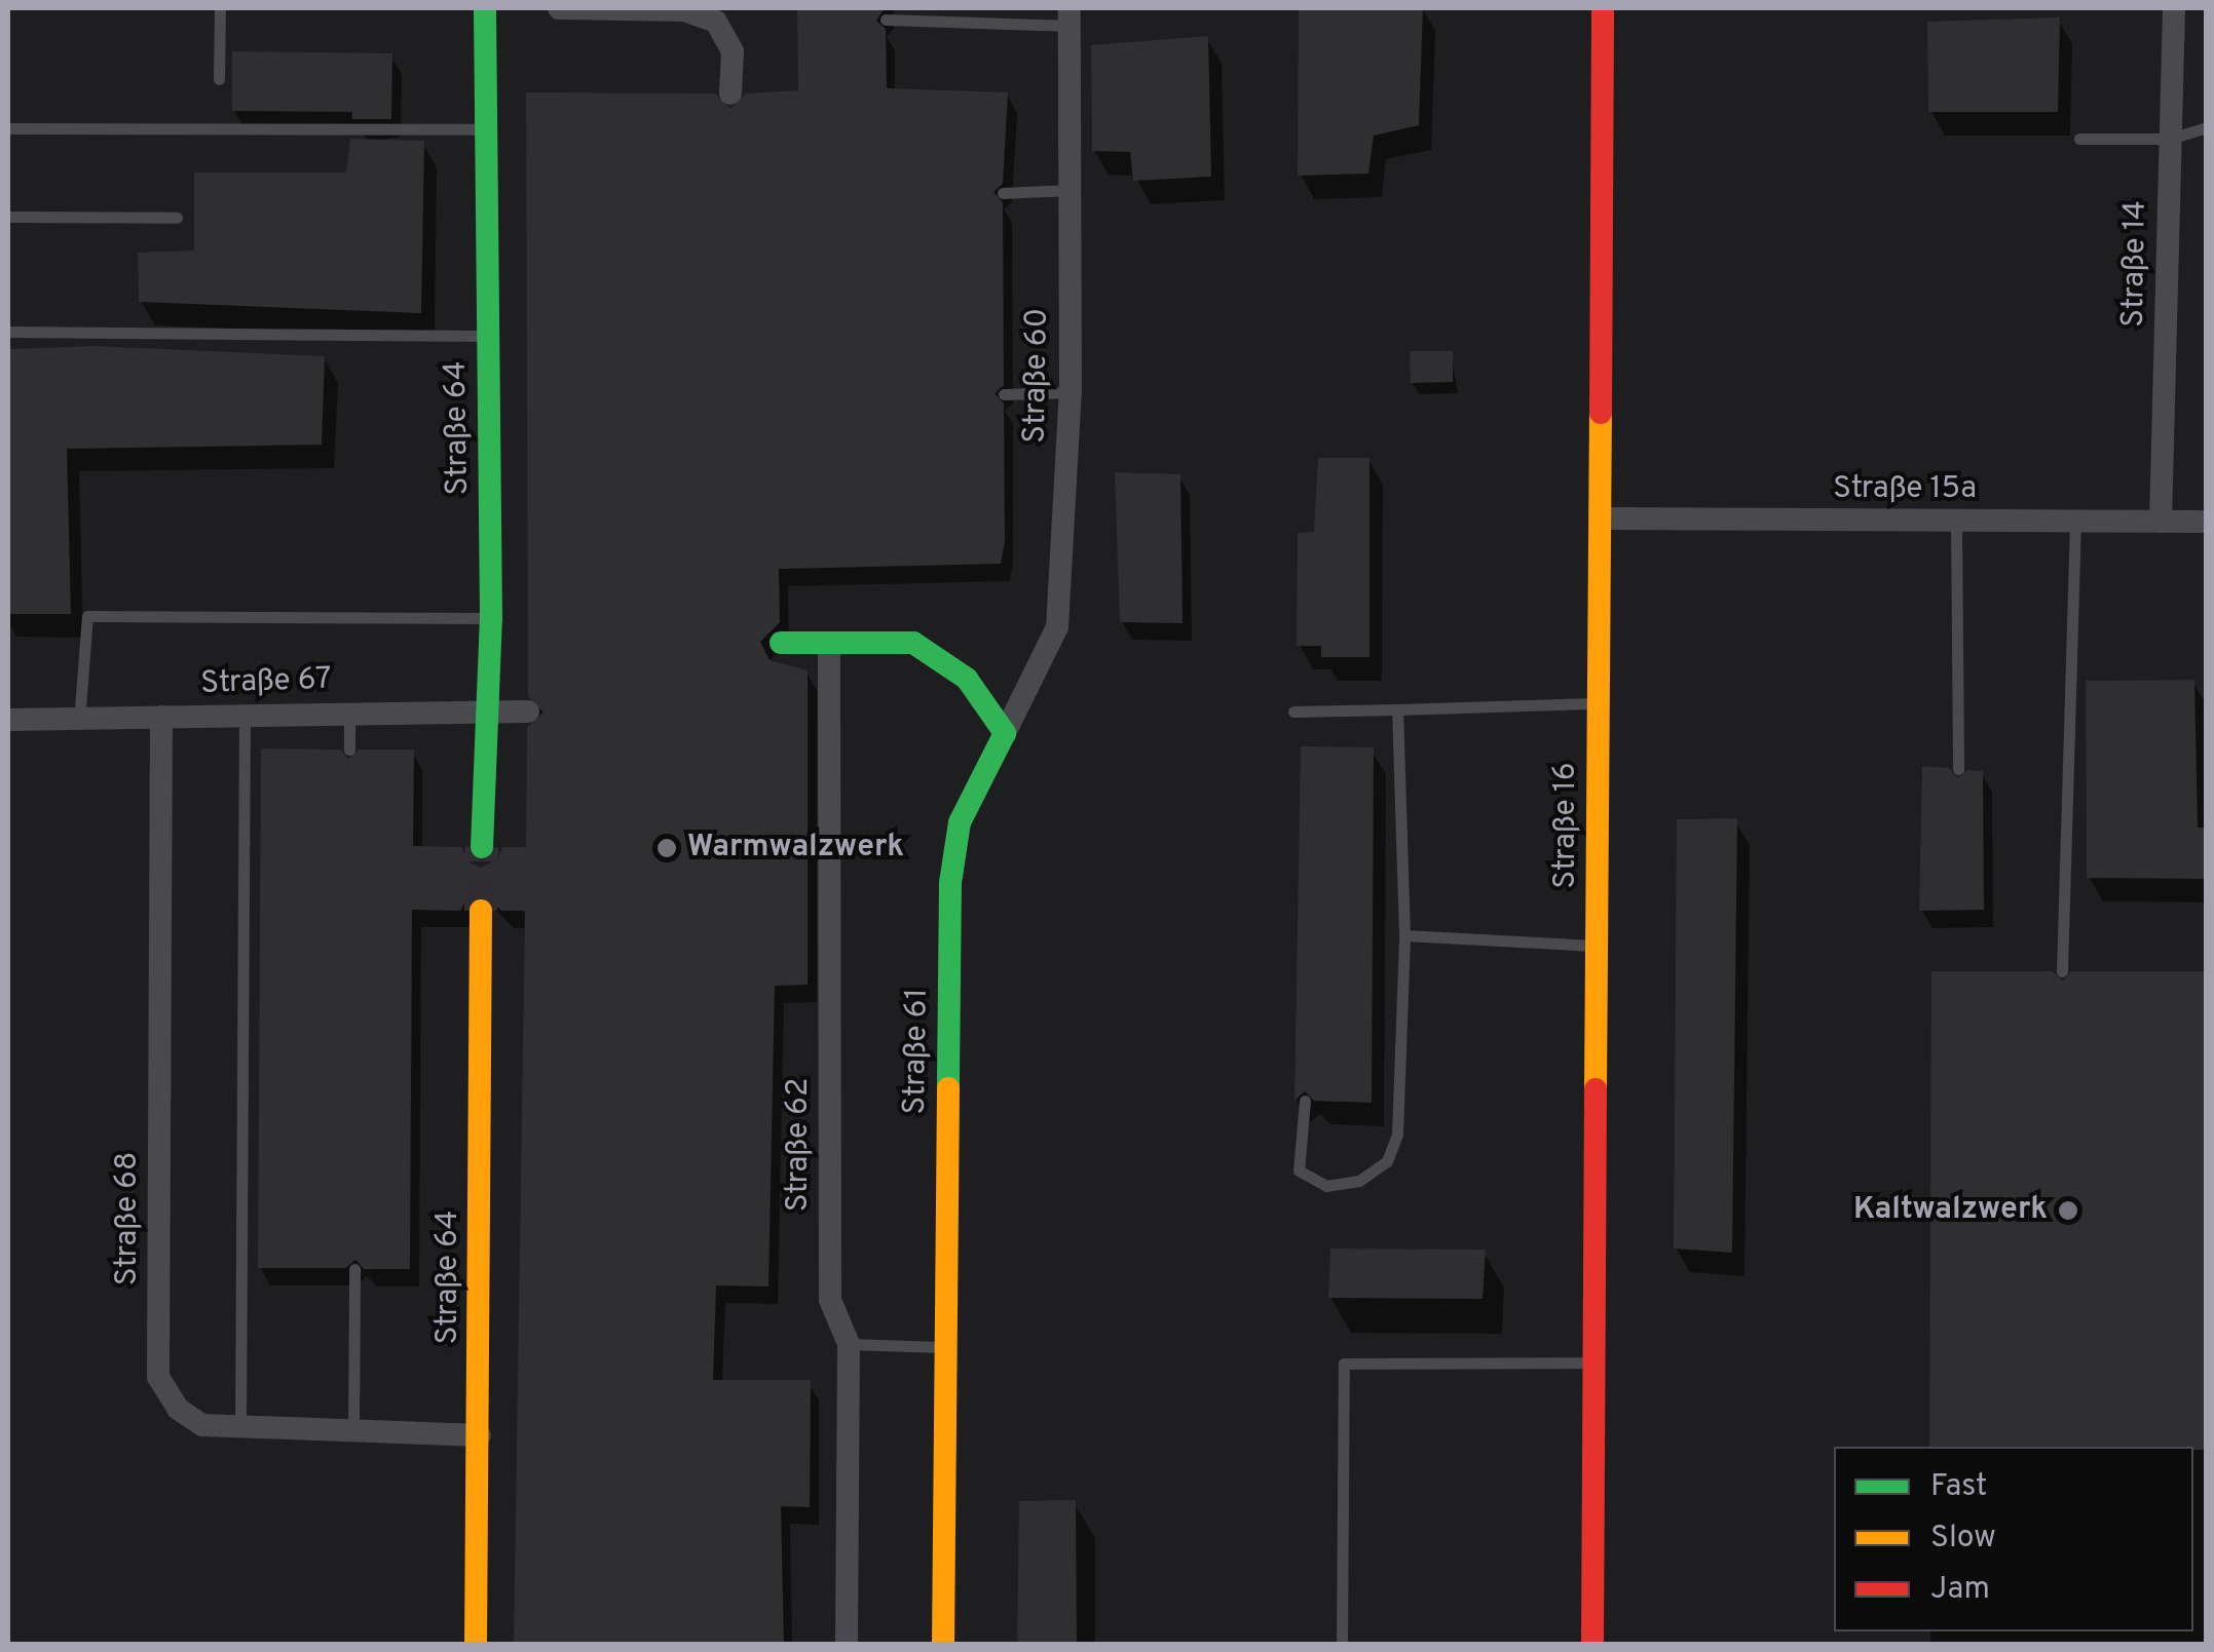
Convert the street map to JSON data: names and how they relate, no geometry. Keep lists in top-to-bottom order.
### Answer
{
  "streets": {
    "street": [
      "Straße 14",
      "Straße 60",
      "Straße 64",
      "Straße 15a",
      "Straße 67",
      "Straße 16",
      "Straße 61",
      "Straße 62",
      "Straße 68"
    ]
  },
  "crossings": [
    ["Straße 14", "Straße 15a"],
    ["Straße 60", "Straße 61"],
    ["Straße 64", "Straße 67"],
    ["Straße 64", "Straße 68"],
    ["Straße 15a", "Straße 16"],
    ["Straße 67", "Straße 68"]
  ],
  "places": ["Warmwalzwerk", "Kaltwalzwerk"],
  "legend": ["Fast", "Slow", "Jam"]
}
